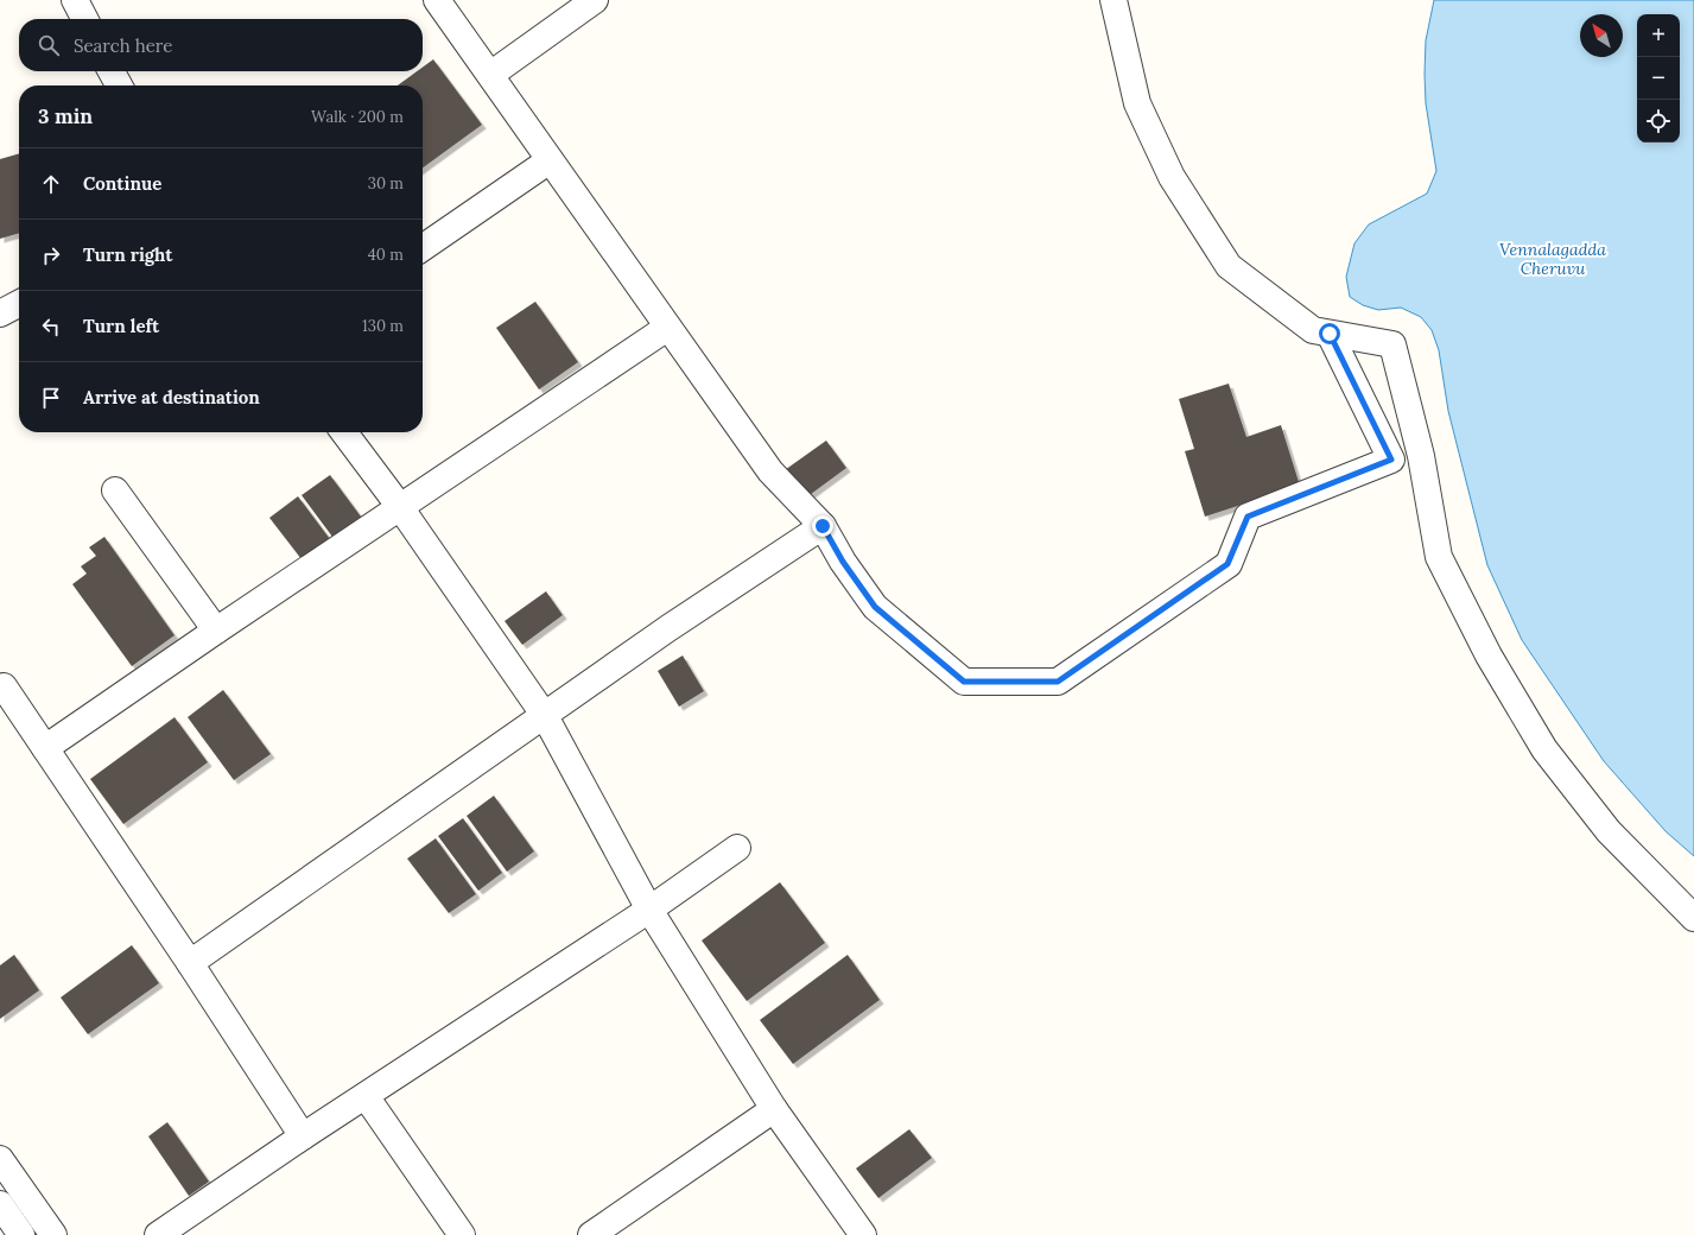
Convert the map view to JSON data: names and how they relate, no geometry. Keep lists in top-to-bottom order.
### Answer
{
  "water": ["Vennalagadda Cheruvu"],
  "north": "top left",
  "page": {
    "map_buttons": ["+", "−"],
    "search": "Search here",
    "heading": ["3 min", "Walk · 200 m"],
    "list": [
      ["Continue", "30 m"],
      ["Turn right", "40 m"],
      ["Turn left", "130 m"],
      "Arrive at destination"
    ]
  }
}
